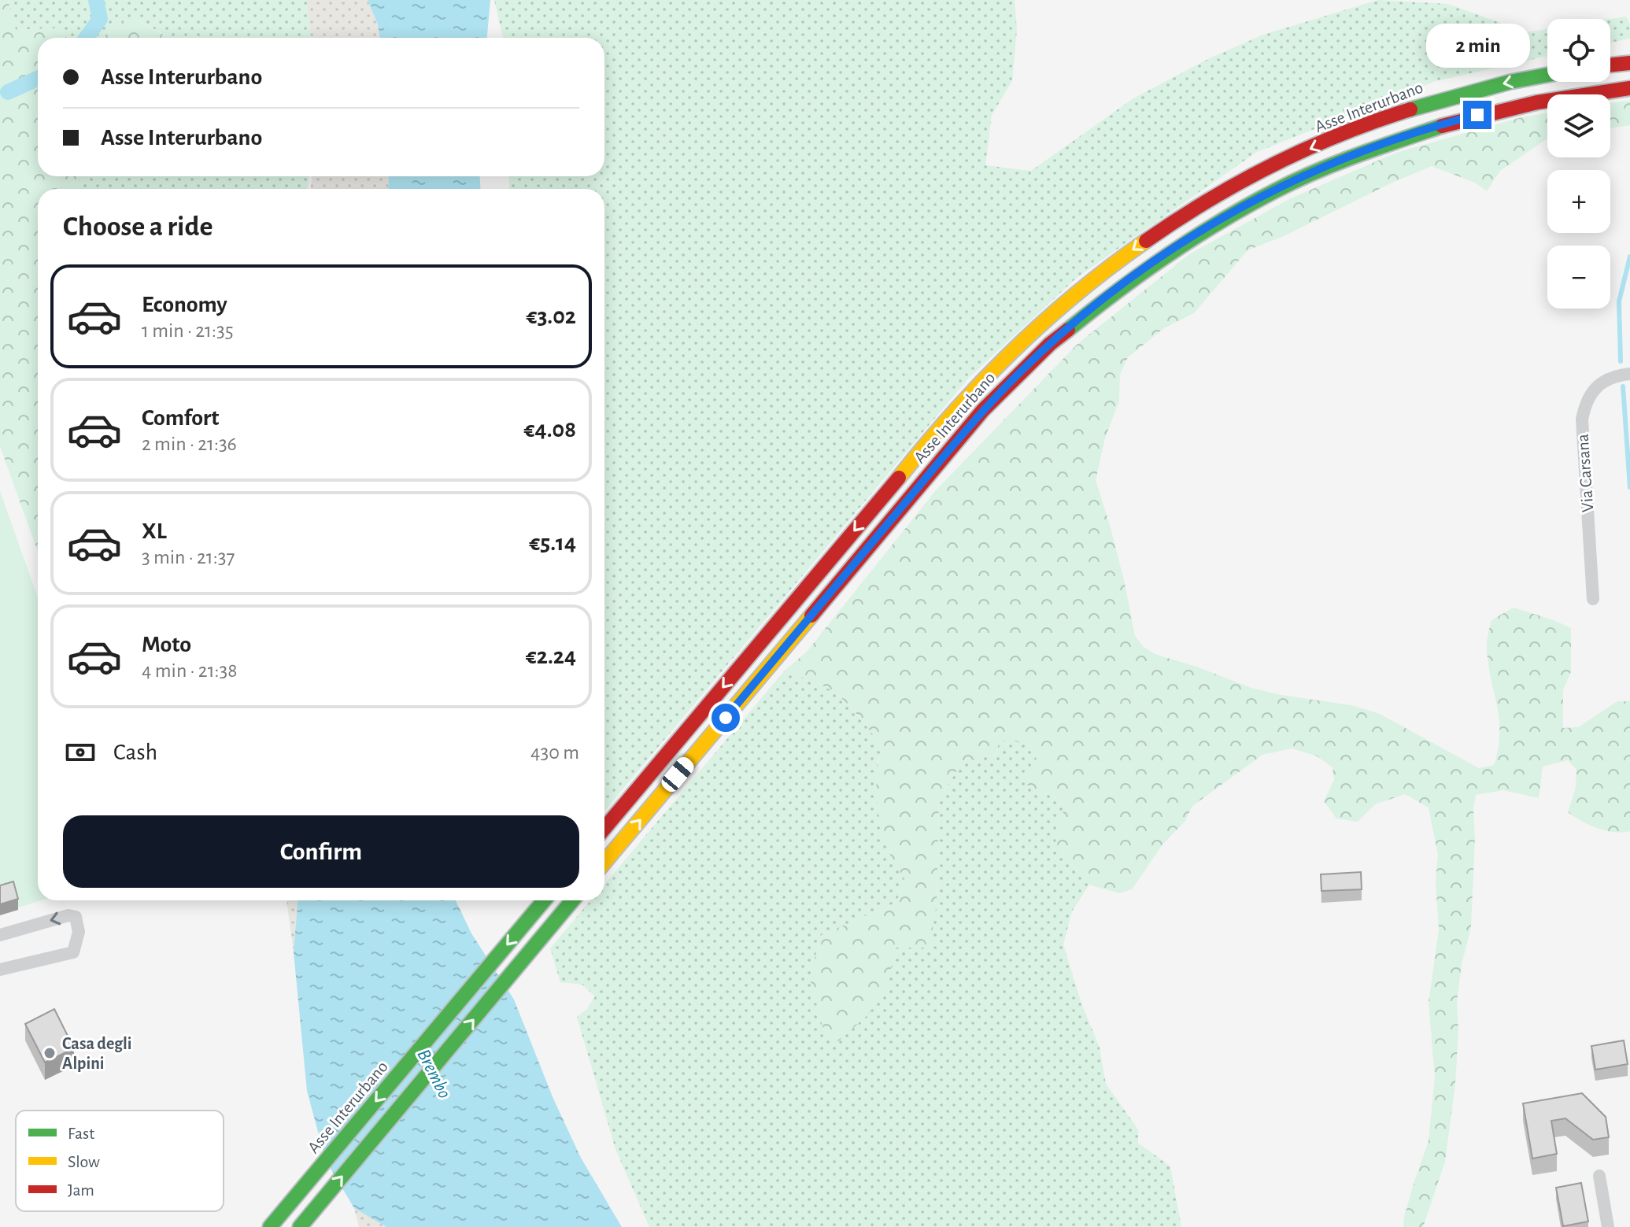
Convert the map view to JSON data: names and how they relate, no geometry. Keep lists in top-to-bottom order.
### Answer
{
  "streets": {
    "highway": ["Asse Interurbano"],
    "street": ["Via Carsana"]
  },
  "water": ["Brembo"],
  "places": ["Casa degli Alpini"],
  "legend": ["Fast", "Slow", "Jam"],
  "page": {
    "map_buttons": ["+", "−"],
    "bubble": "2 min",
    "banner": ["Asse Interurbano", "Asse Interurbano"],
    "heading": "Choose a ride",
    "list": [
      {
        "name": "Economy",
        "note": "1 min · 21:35",
        "value": "€3.02"
      },
      {
        "name": "Comfort",
        "note": "2 min · 21:36",
        "value": "€4.08"
      },
      {
        "name": "XL",
        "note": "3 min · 21:37",
        "value": "€5.14"
      },
      {
        "name": "Moto",
        "note": "4 min · 21:38",
        "value": "€2.24"
      }
    ],
    "pay": ["Cash", "430 m"],
    "buttons": "Confirm"
  }
}
